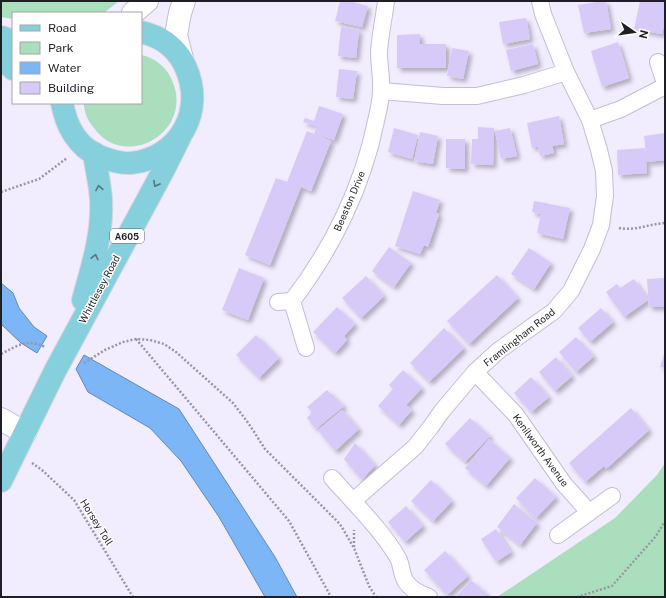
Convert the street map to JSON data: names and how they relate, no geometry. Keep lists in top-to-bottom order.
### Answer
{
  "streets": {
    "main road": ["A605", "Whittlesey Road"],
    "street": ["Beeston Drive", "Framlingham Road", "Kenilworth Avenue"],
    "path": ["Horsey Toll"]
  },
  "crossings": [
    ["A605", "Whittlesey Road"],
    ["A605", "Horsey Toll"],
    ["Framlingham Road", "Kenilworth Avenue"]
  ],
  "legend": [
    "Road",
    "Park",
    "Water",
    "Building"
  ],
  "north": "right"
}
